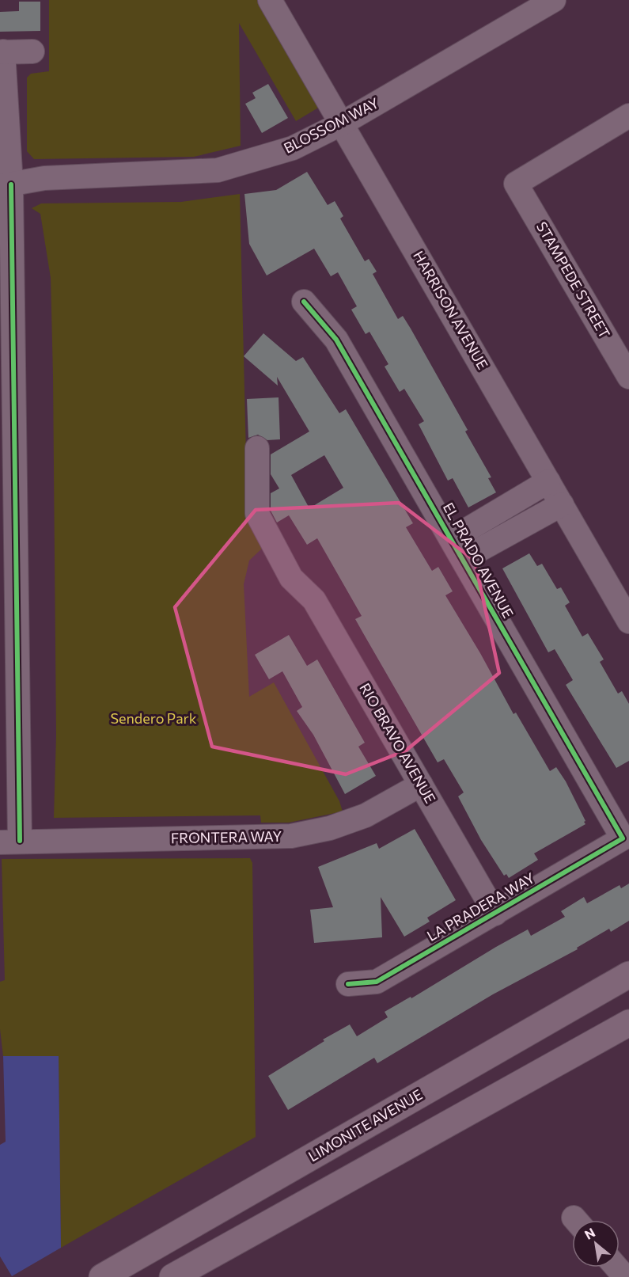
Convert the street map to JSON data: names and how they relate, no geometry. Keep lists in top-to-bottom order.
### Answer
{
  "streets": {
    "main road": ["LIMONITE AVENUE"],
    "street": [
      "BLOSSOM WAY",
      "STAMPEDE STREET",
      "HARRISON AVENUE",
      "EL PRADO AVENUE",
      "RIO BRAVO AVENUE",
      "FRONTERA WAY",
      "LA PRADERA WAY"
    ]
  },
  "crossings": [
    ["BLOSSOM WAY", "HARRISON AVENUE"],
    ["EL PRADO AVENUE", "LA PRADERA WAY"],
    ["RIO BRAVO AVENUE", "FRONTERA WAY"],
    ["RIO BRAVO AVENUE", "LA PRADERA WAY"]
  ],
  "parks": ["Sendero Park"],
  "north": "top left"
}
